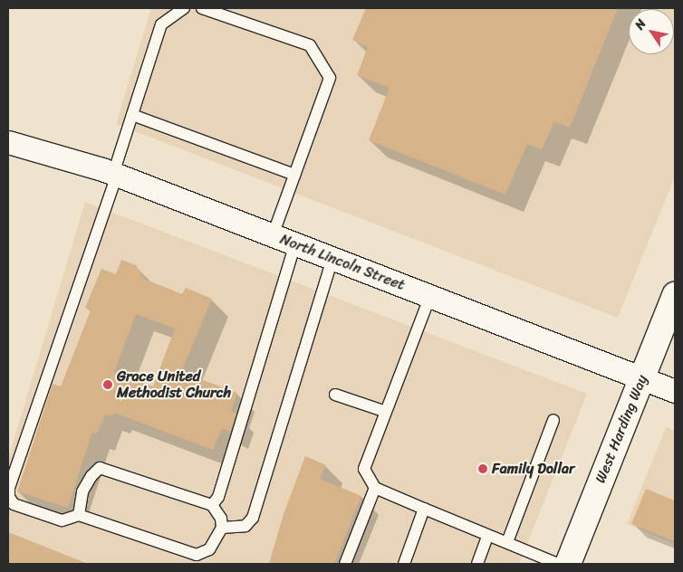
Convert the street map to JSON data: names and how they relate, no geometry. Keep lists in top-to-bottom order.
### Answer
{
  "streets": {
    "street": ["North Lincoln Street", "West Harding Way"]
  },
  "crossings": [
    ["North Lincoln Street", "West Harding Way"]
  ],
  "places": ["Grace United Methodist Church", "Family Dollar"],
  "north": "top left"
}
